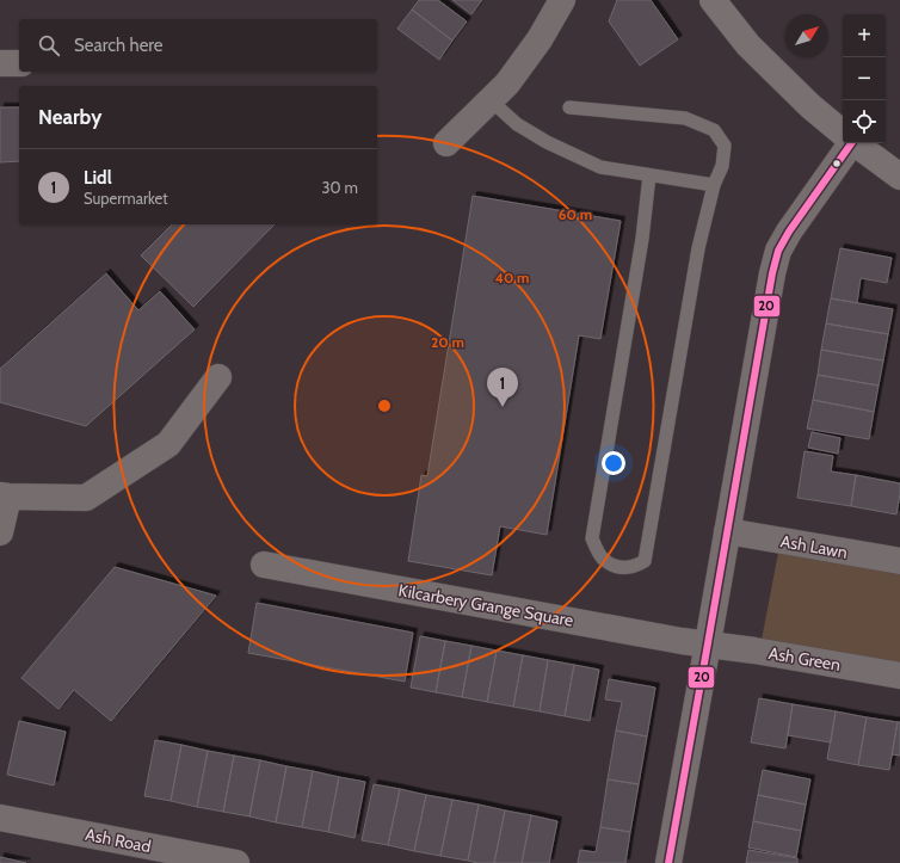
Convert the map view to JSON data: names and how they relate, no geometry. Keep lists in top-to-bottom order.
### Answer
{
  "streets": {
    "street": [
      "Ash Lawn",
      "Kilcarbery Grange Square",
      "Ash Green",
      "Ash Road"
    ]
  },
  "crossings": [
    ["Kilcarbery Grange Square", "Ash Green"]
  ],
  "lines": ["transit line 20"],
  "north": "top right",
  "page": {
    "map_buttons": ["+", "−"],
    "search": "Search here",
    "heading": "Nearby",
    "list": [
      {
        "mark": "1",
        "name": "Lidl",
        "note": "Supermarket",
        "value": "30 m"
      }
    ],
    "pins": "1"
  },
  "rings": ["60 m", "40 m", "20 m"]
}
